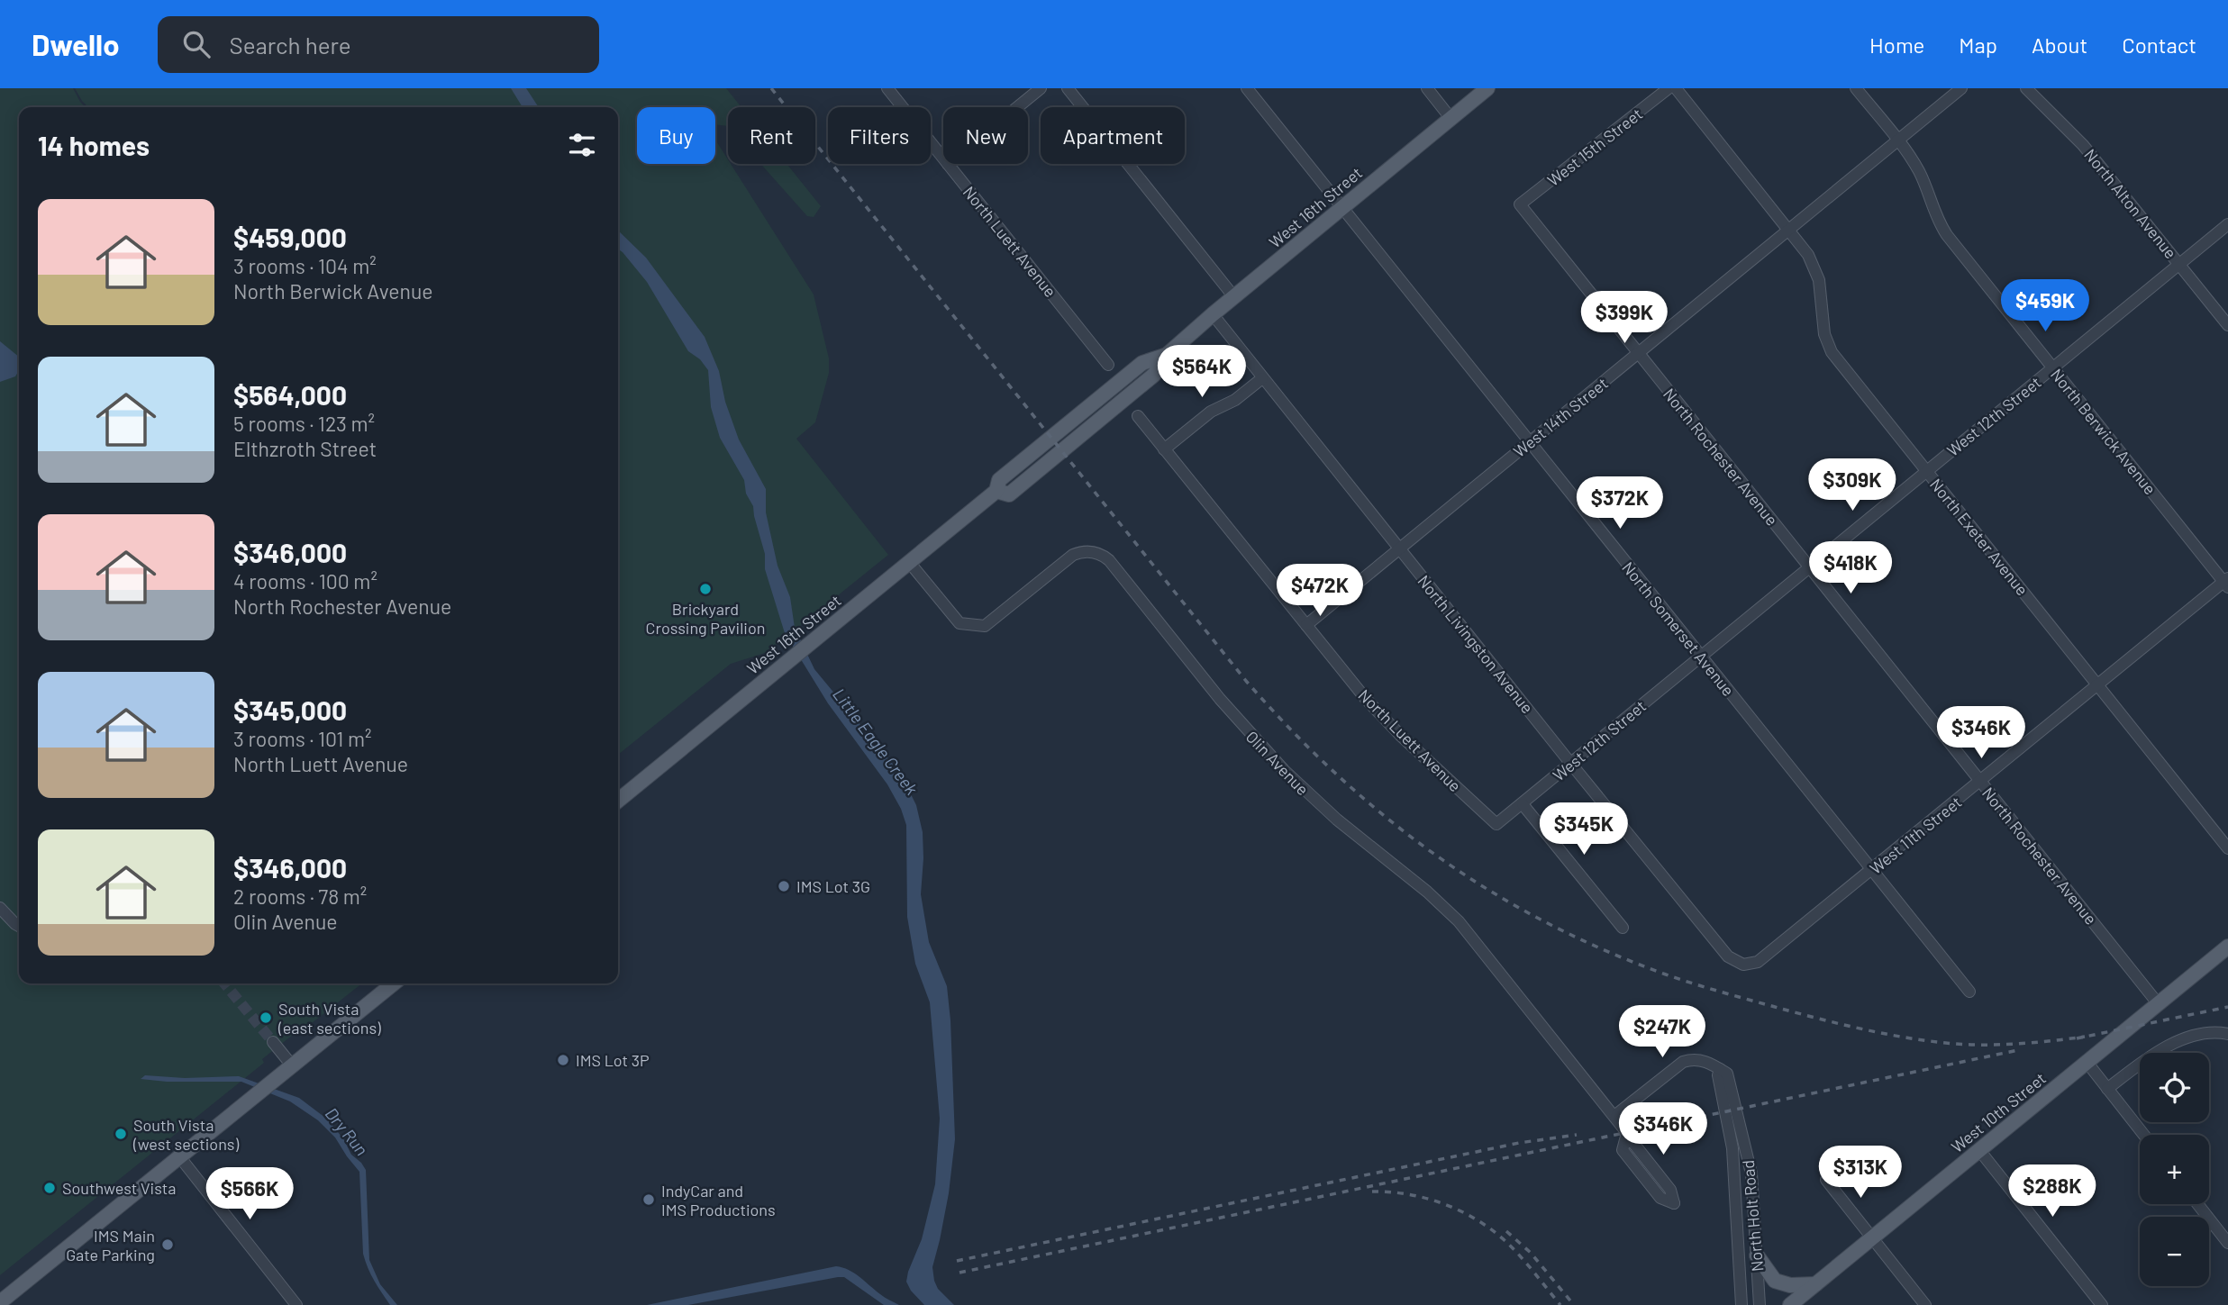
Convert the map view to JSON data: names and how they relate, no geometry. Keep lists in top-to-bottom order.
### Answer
{
  "streets": {
    "main road": ["West 16th Street", "West 10th Street"],
    "street": [
      "West 15th Street",
      "North Alton Avenue",
      "North Luett Avenue",
      "West 12th Street",
      "West 14th Street",
      "North Berwick Avenue",
      "North Rochester Avenue",
      "North Exeter Avenue",
      "North Somerset Avenue",
      "North Livingston Avenue",
      "Olin Avenue",
      "West 11th Street",
      "North Holt Road"
    ]
  },
  "crossings": [
    ["West 15th Street", "North Rochester Avenue"],
    ["North Alton Avenue", "West 12th Street"],
    ["West 16th Street", "North Somerset Avenue"],
    ["West 16th Street", "North Livingston Avenue"],
    ["West 16th Street", "Olin Avenue"],
    ["North Luett Avenue", "West 12th Street"],
    ["North Luett Avenue", "West 14th Street"],
    ["West 12th Street", "North Berwick Avenue"],
    ["West 12th Street", "North Rochester Avenue"],
    ["West 12th Street", "North Exeter Avenue"],
    ["West 12th Street", "North Somerset Avenue"],
    ["West 12th Street", "North Livingston Avenue"],
    ["West 14th Street", "North Berwick Avenue"],
    ["West 14th Street", "North Rochester Avenue"],
    ["West 14th Street", "North Exeter Avenue"],
    ["West 14th Street", "North Somerset Avenue"],
    ["West 14th Street", "North Livingston Avenue"],
    ["North Berwick Avenue", "West 11th Street"],
    ["North Rochester Avenue", "West 11th Street"],
    ["North Rochester Avenue", "West 10th Street"],
    ["North Exeter Avenue", "West 11th Street"],
    ["North Somerset Avenue", "West 11th Street"],
    ["North Livingston Avenue", "West 11th Street"]
  ],
  "water": ["Little Eagle Creek", "Dry Run"],
  "places": [
    "Brickyard Crossing Pavilion",
    "IMS Lot 3G",
    "South Vista (east sections)",
    "IMS Lot 3P",
    "South Vista (west sections)",
    "Southwest Vista",
    "IndyCar and IMS Productions",
    "IMS Main Gate Parking"
  ],
  "page": {
    "header": "Dwello",
    "search": "Search here",
    "nav": [
      "Home",
      "Map",
      "About",
      "Contact"
    ],
    "chip": [
      "Buy",
      "Rent",
      "Filters",
      "New",
      "Apartment"
    ],
    "heading": "14 homes",
    "list": [
      {
        "name": "$459,000",
        "note": "3 rooms · 104 m² · North Berwick Avenue"
      },
      {
        "name": "$564,000",
        "note": "5 rooms · 123 m² · Elthzroth Street"
      },
      {
        "name": "$346,000",
        "note": "4 rooms · 100 m² · North Rochester Avenue"
      },
      {
        "name": "$345,000",
        "note": "3 rooms · 101 m² · North Luett Avenue"
      },
      {
        "name": "$346,000",
        "note": "2 rooms · 78 m² · Olin Avenue"
      }
    ],
    "price": [
      "$459K",
      "$399K",
      "$564K",
      "$309K",
      "$372K",
      "$418K",
      "$472K",
      "$346K",
      "$345K",
      "$247K",
      "$346K",
      "$313K",
      "$288K",
      "$566K"
    ],
    "map_buttons": ["+", "−"]
  }
}
